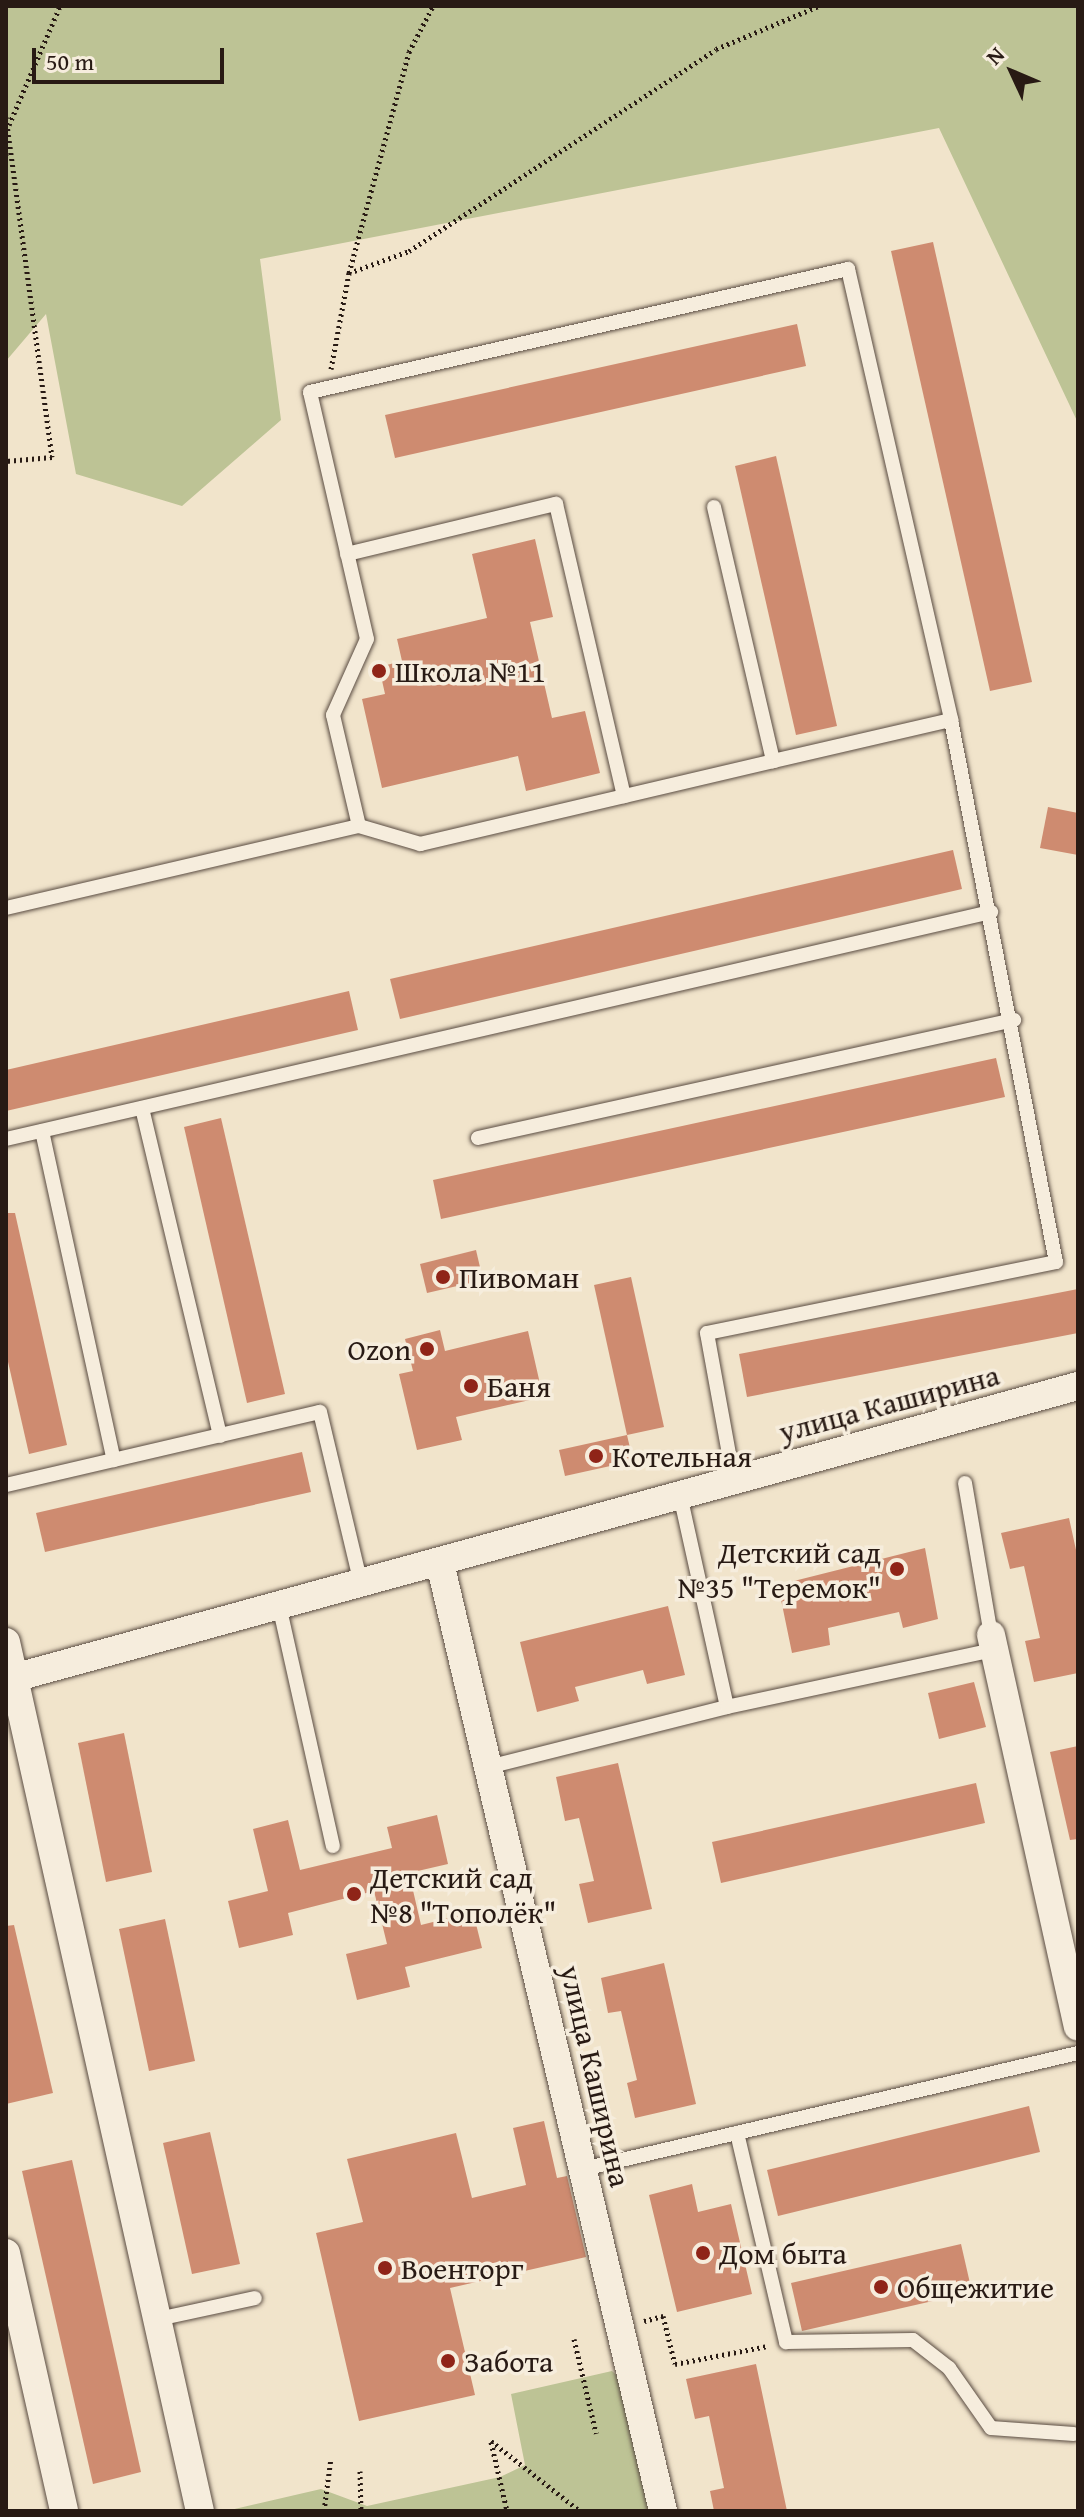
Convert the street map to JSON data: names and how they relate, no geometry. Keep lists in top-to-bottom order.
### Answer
{
  "streets": {
    "street": ["улица Каширина"]
  },
  "places": [
    "Школа №11",
    "Пивоман",
    "Ozon",
    "Баня",
    "Котельная",
    "Детский сад №35 \"Теремок\"",
    "Детский сад №8 \"Тополёк\"",
    "Дом быта",
    "Военторг",
    "Общежитие",
    "Забота"
  ],
  "scale_bar": "50 m",
  "north": "top left"
}
